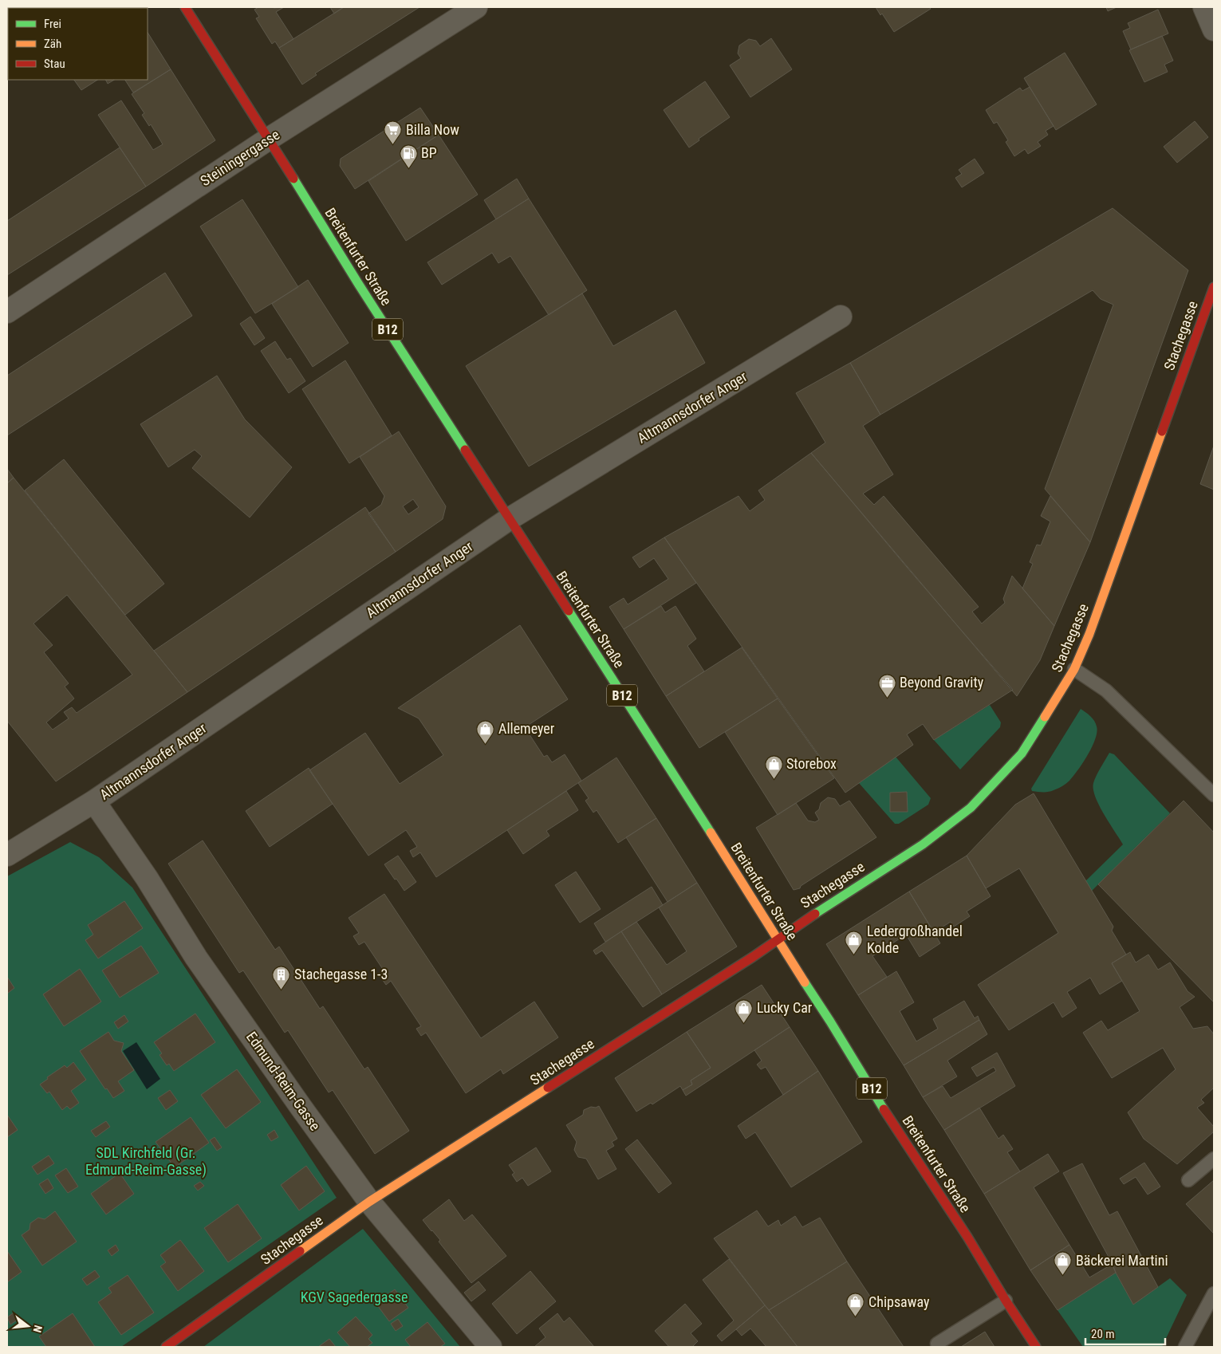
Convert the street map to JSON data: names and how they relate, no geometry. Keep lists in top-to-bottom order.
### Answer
{
  "streets": {
    "main road": ["Breitenfurter Straße", "B12", "Stachegasse"],
    "street": ["Steiningergasse", "Altmannsdorfer Anger", "Edmund-Reim-Gasse"]
  },
  "crossings": [
    ["Steiningergasse", "Breitenfurter Straße"],
    ["Breitenfurter Straße", "Stachegasse"],
    ["Breitenfurter Straße", "Altmannsdorfer Anger"],
    ["Stachegasse", "Edmund-Reim-Gasse"],
    ["Altmannsdorfer Anger", "Edmund-Reim-Gasse"]
  ],
  "parks": ["SDL Kirchfeld (Gr. Edmund-Reim-Gasse)", "KGV Sagedergasse"],
  "places": {
    "supermarket": ["Billa Now"],
    "fuel station": ["BP"],
    "office": ["Beyond Gravity"],
    "shop": [
      "Allemeyer",
      "Storebox",
      "Ledergroßhandel Kolde",
      "Lucky Car",
      "Bäckerei Martini",
      "Chipsaway"
    ],
    "building": ["Stachegasse 1-3"]
  },
  "legend": ["Frei", "Zäh", "Stau"],
  "scale_bar": "20 m",
  "north": "right"
}
